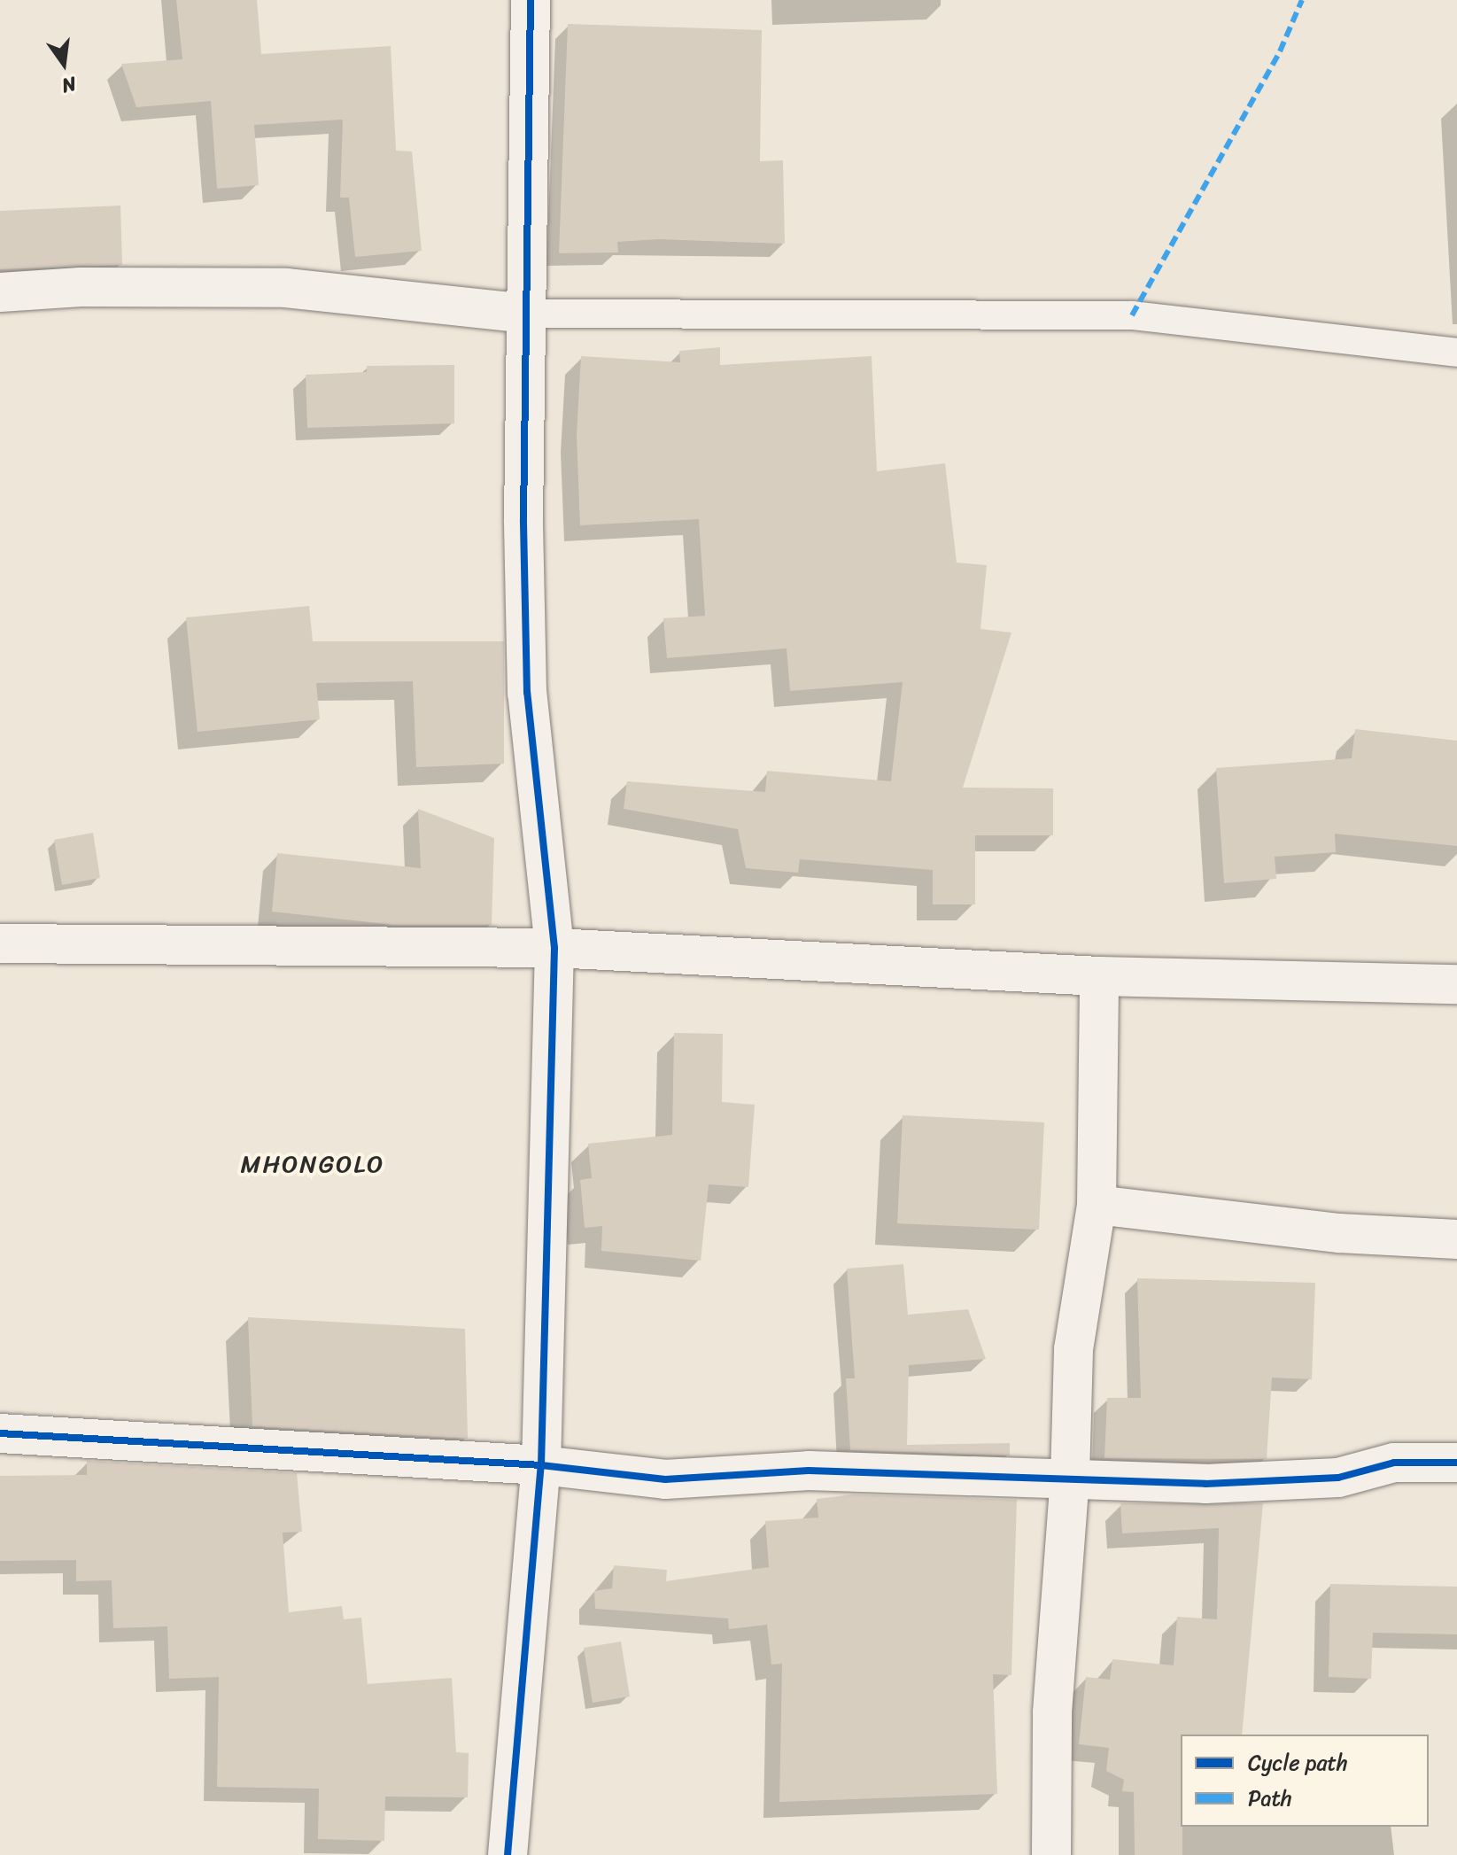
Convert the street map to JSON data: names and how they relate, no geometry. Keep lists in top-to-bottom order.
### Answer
{
  "districts": ["MHONGOLO"],
  "legend": ["Cycle path", "Path"],
  "north": "bottom"
}
